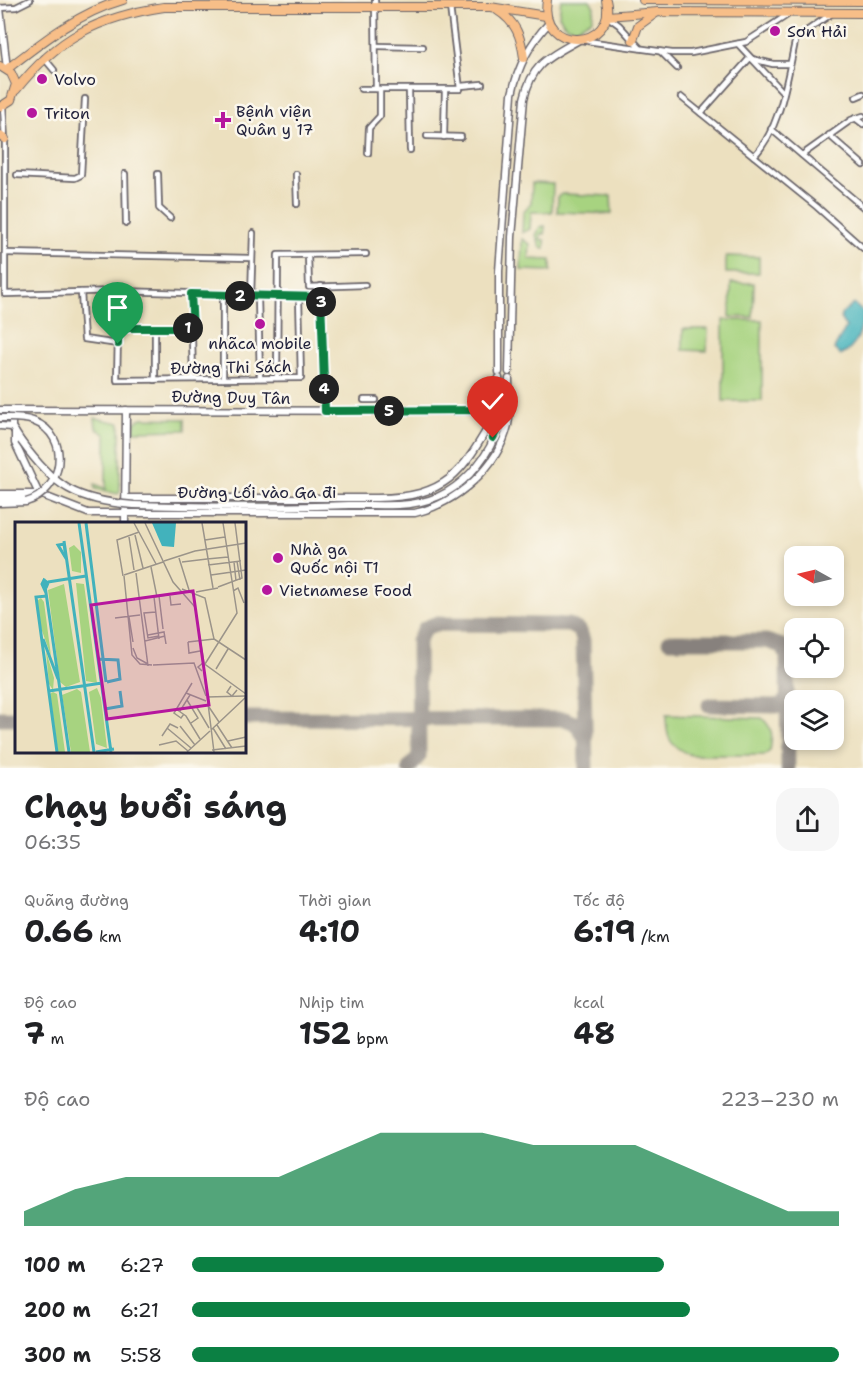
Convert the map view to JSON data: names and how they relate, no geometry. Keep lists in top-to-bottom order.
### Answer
{
  "streets": {
    "street": ["Đường Thi Sách", "Đường Duy Tân", "Đường Lối vào Ga đi"]
  },
  "crossings": [
    ["Đường Duy Tân", "Đường Lối vào Ga đi"]
  ],
  "places": {
    "other": [
      "Sơn Hải",
      "Volvo",
      "Triton",
      "nhãca mobile",
      "Nhà ga Quốc nội T1",
      "Vietnamese Food"
    ],
    "health": ["Bệnh viện Quân y 17"]
  },
  "north": "left",
  "page": {
    "pins": [
      "2",
      "3",
      "1",
      "4",
      "5"
    ],
    "heading": ["Chạy buổi sáng", "06:35"],
    "stats": [
      ["Quãng đường", "0.66 km"],
      ["Thời gian", "4:10"],
      ["Tốc độ", "6:19 /km"],
      ["Độ cao", "7 m"],
      ["Nhịp tim", "152 bpm"],
      ["kcal", "48"]
    ],
    "chart": ["Độ cao", "223–230 m"],
    "list": [
      {
        "name": "100 m",
        "note": "6:27"
      },
      {
        "name": "200 m",
        "note": "6:21"
      },
      {
        "name": "300 m",
        "note": "5:58"
      }
    ]
  }
}
